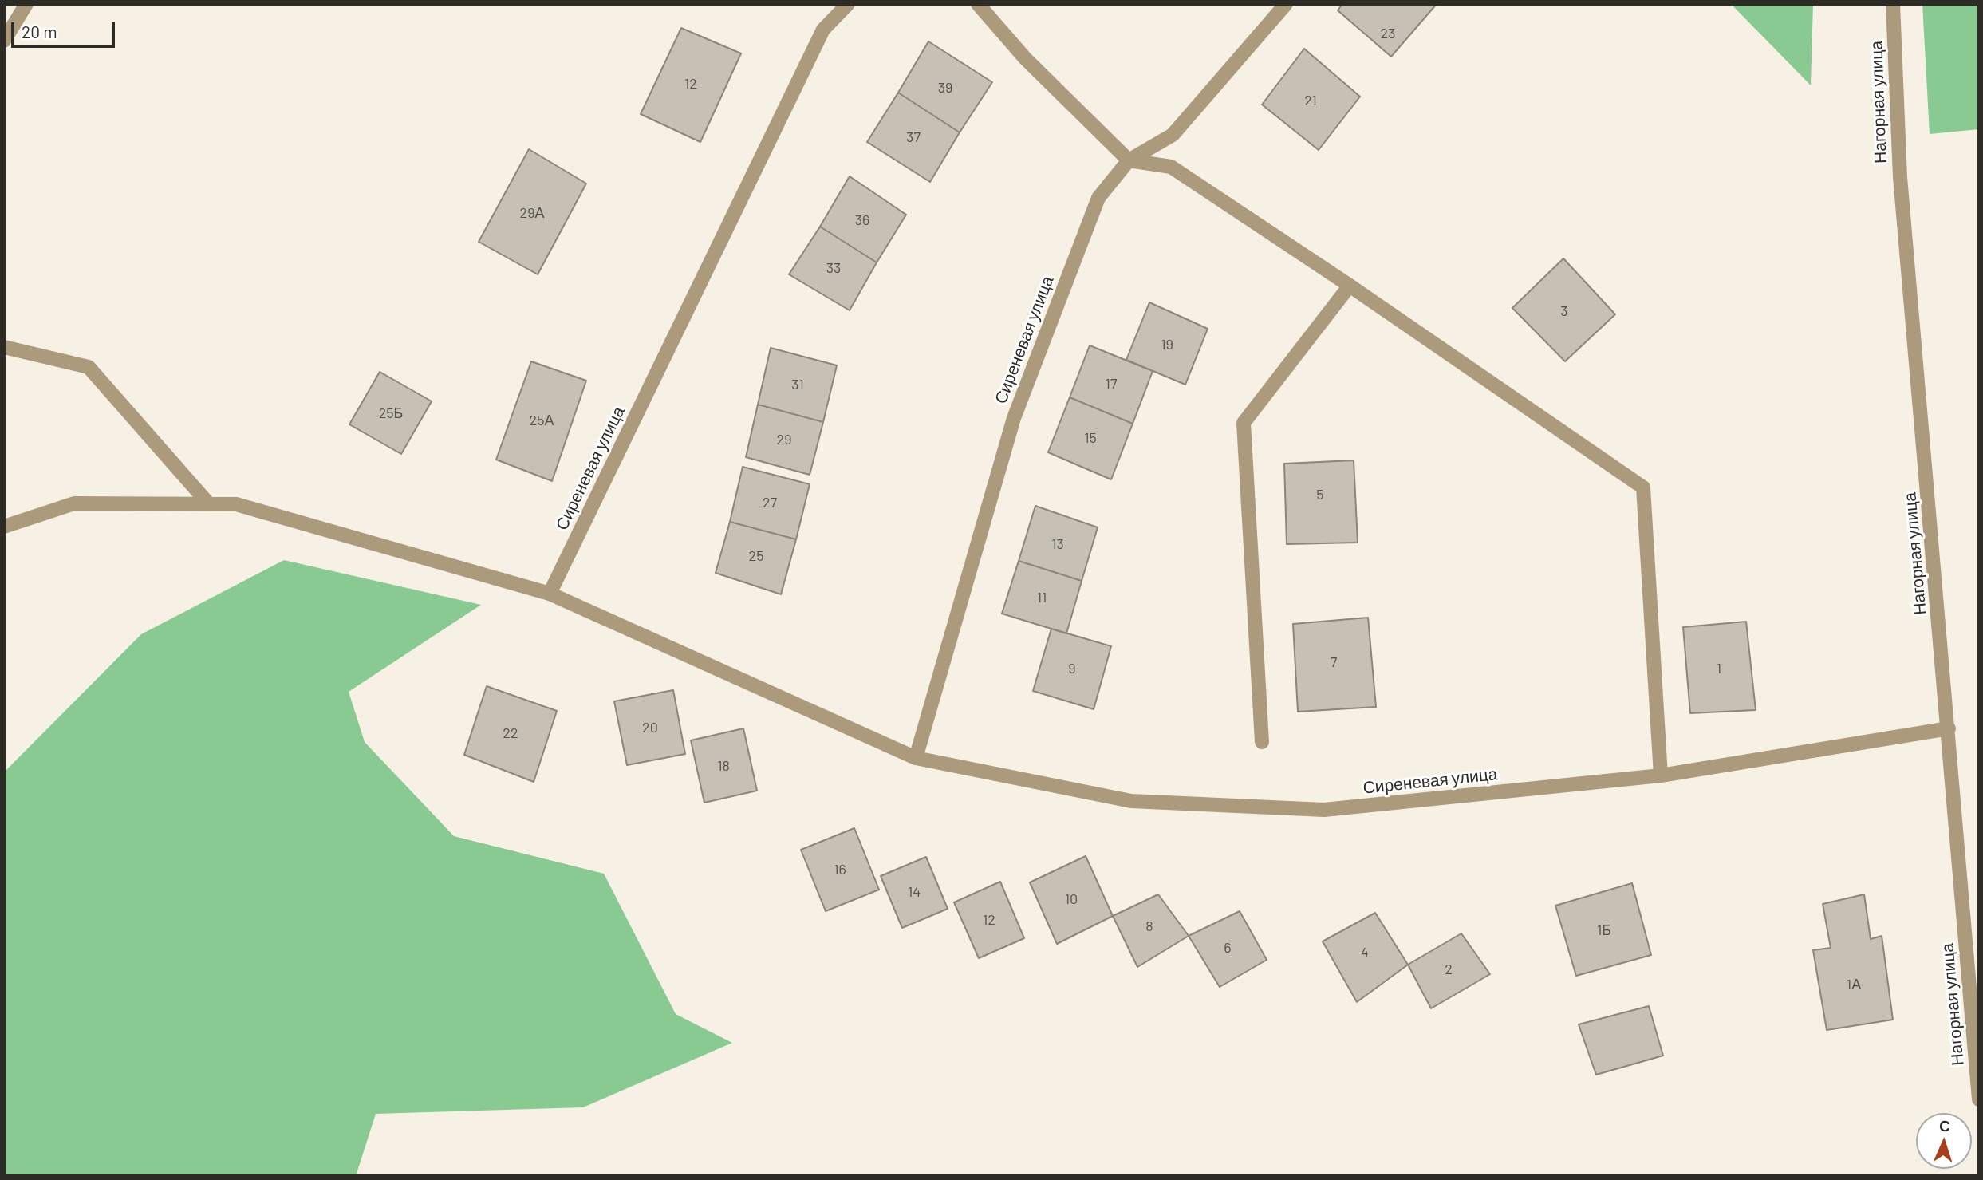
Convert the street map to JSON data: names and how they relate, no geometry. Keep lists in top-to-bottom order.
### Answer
{
  "streets": {
    "street": ["Нагорная улица", "Сиреневая улица"]
  },
  "crossings": [
    ["Нагорная улица", "Сиреневая улица"]
  ],
  "house_numbers": [
    "23",
    "12",
    "39",
    "21",
    "37",
    "29А",
    "36",
    "33",
    "3",
    "19",
    "17",
    "31",
    "25Б",
    "25А",
    "15",
    "29",
    "5",
    "27",
    "13",
    "25",
    "11",
    "7",
    "9",
    "1",
    "20",
    "22",
    "18",
    "16",
    "14",
    "10",
    "12",
    "8",
    "1Б",
    "6",
    "4",
    "2",
    "1А"
  ],
  "scale_bar": "20 m",
  "north": "top"
}
